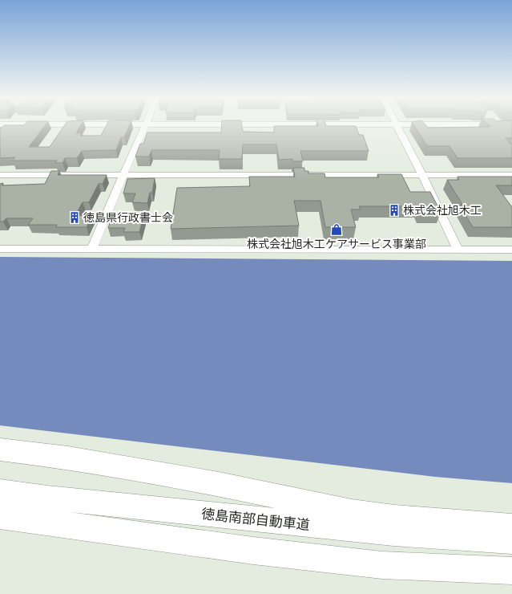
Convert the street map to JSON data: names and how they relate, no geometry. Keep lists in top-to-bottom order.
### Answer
{
  "streets": {
    "highway": ["徳島南部自動車道"]
  },
  "places": {
    "building": ["株式会社旭木工", "徳島県行政書士会"],
    "shop": ["株式会社旭木工ケアサービス事業部"]
  }
}
